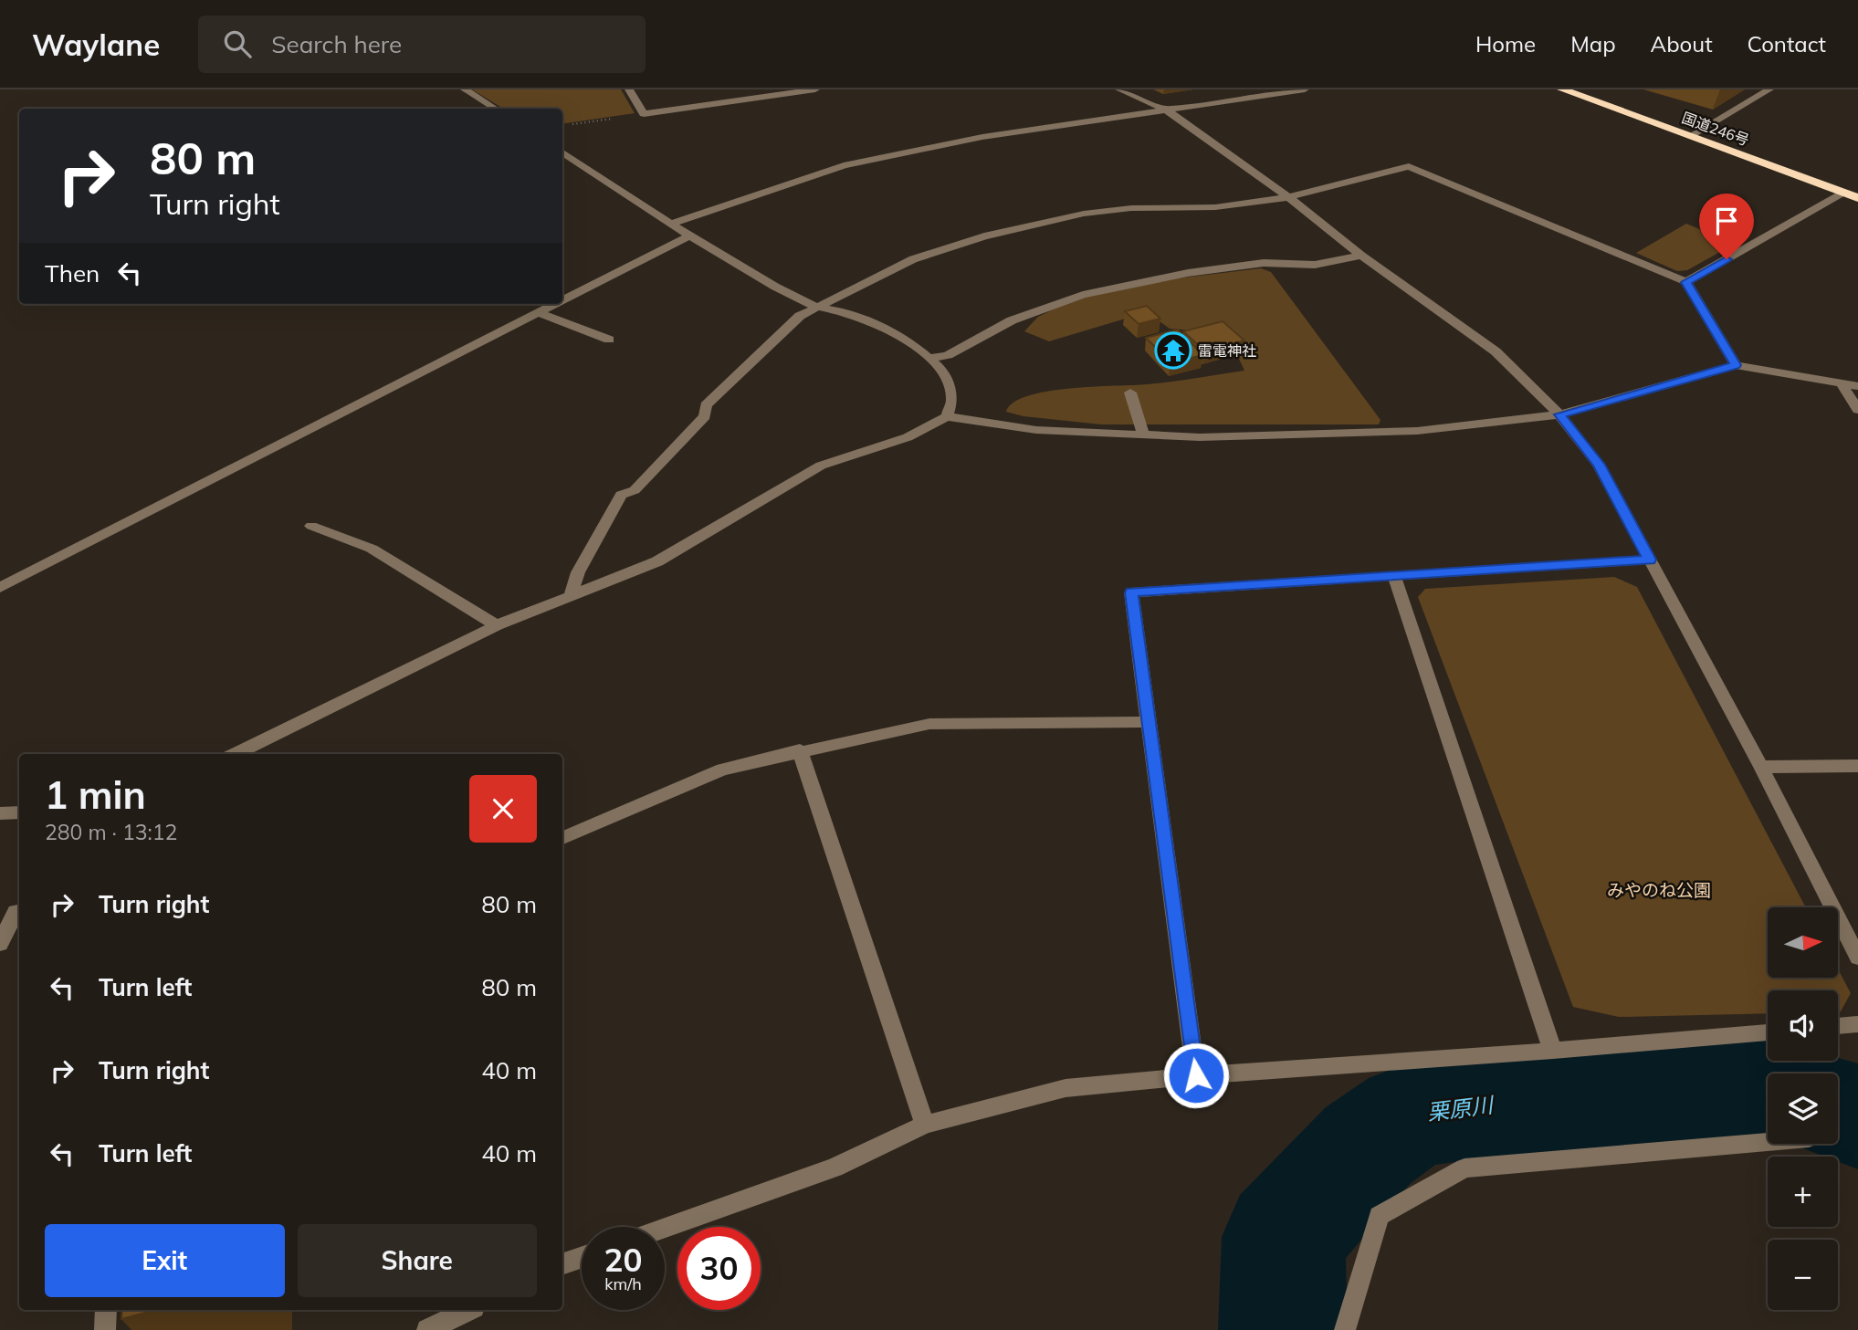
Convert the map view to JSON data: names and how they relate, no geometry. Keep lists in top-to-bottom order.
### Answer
{
  "streets": {
    "highway": ["国道246号"]
  },
  "water": ["栗原川"],
  "parks": ["みやのね公園"],
  "places": {
    "temple": ["雷電神社"]
  },
  "north": "right",
  "page": {
    "header": "Waylane",
    "search": "Search here",
    "nav": [
      "Home",
      "Map",
      "About",
      "Contact"
    ],
    "turn": ["80 m", "Turn right"],
    "then": "Then",
    "heading": ["1 min", "280 m · 13:12"],
    "list": [
      {
        "name": "Turn right",
        "value": "80 m"
      },
      {
        "name": "Turn left",
        "value": "80 m"
      },
      {
        "name": "Turn right",
        "value": "40 m"
      },
      {
        "name": "Turn left",
        "value": "40 m"
      }
    ],
    "map_buttons": ["+", "−"],
    "buttons": ["Exit", "Share"],
    "speed": "20 km/h",
    "limit": "30"
  }
}
